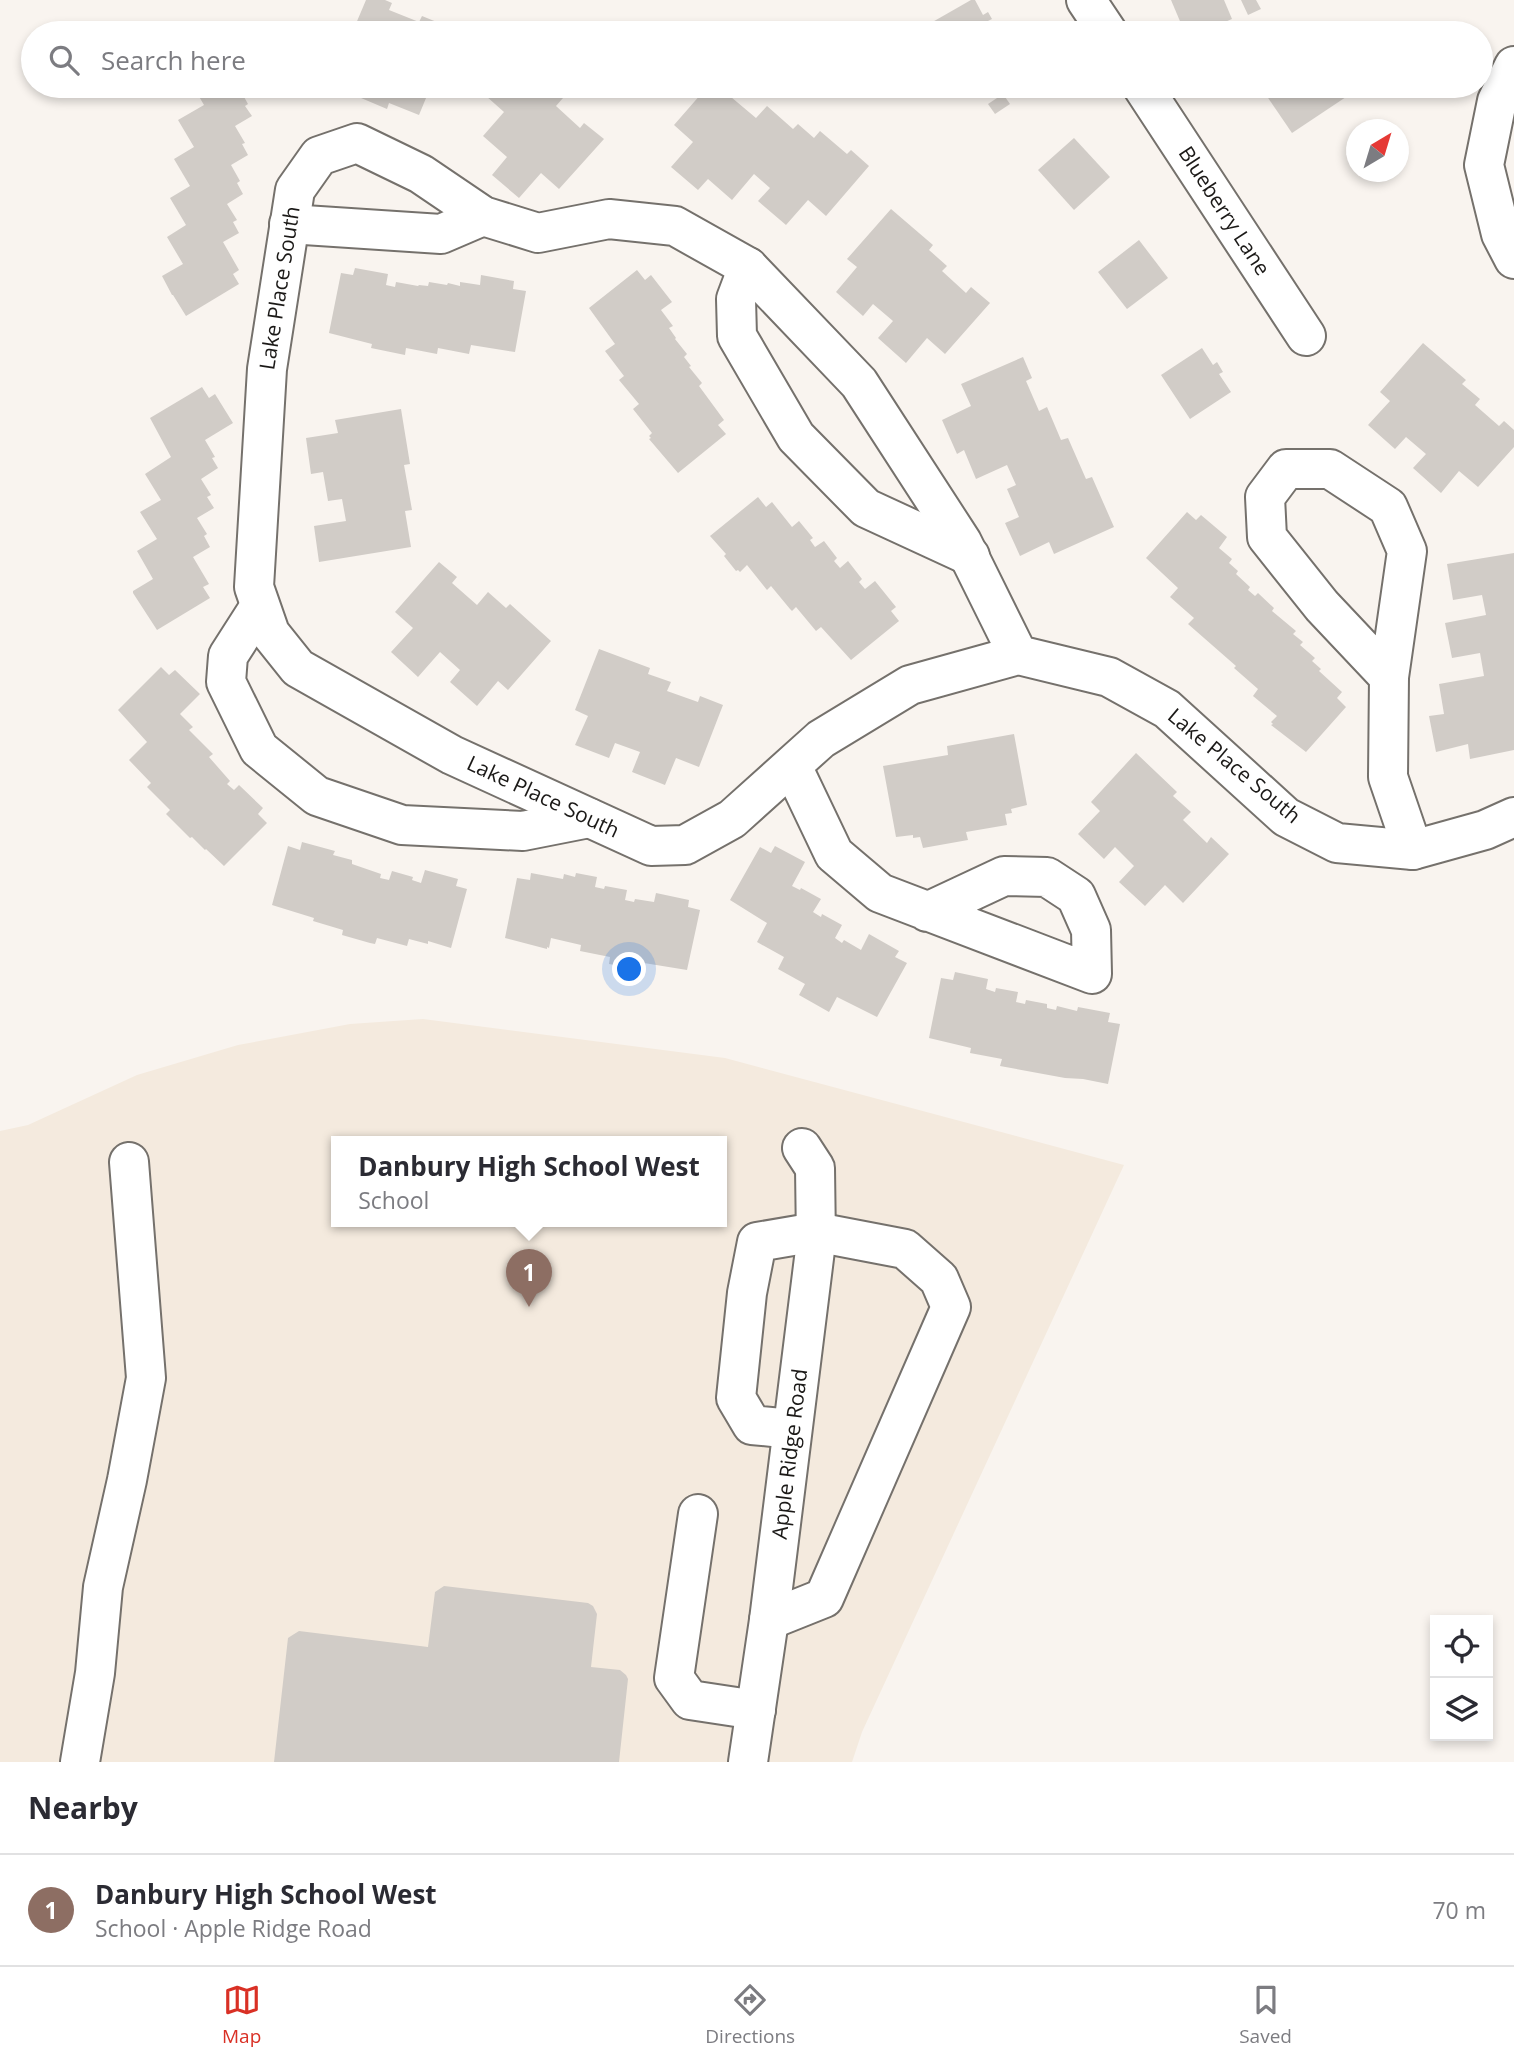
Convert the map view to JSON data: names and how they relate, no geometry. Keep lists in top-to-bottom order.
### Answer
{
  "streets": {
    "street": ["Blueberry Lane", "Lake Place South", "Apple Ridge Road"]
  },
  "north": "top right",
  "page": {
    "search": "Search here",
    "popup": ["Danbury High School West", "School"],
    "pins": "1",
    "heading": "Nearby",
    "list": [
      {
        "mark": "1",
        "name": "Danbury High School West",
        "note": "School · Apple Ridge Road",
        "value": "70 m"
      }
    ],
    "nav": ["Map", "Directions", "Saved"]
  }
}
